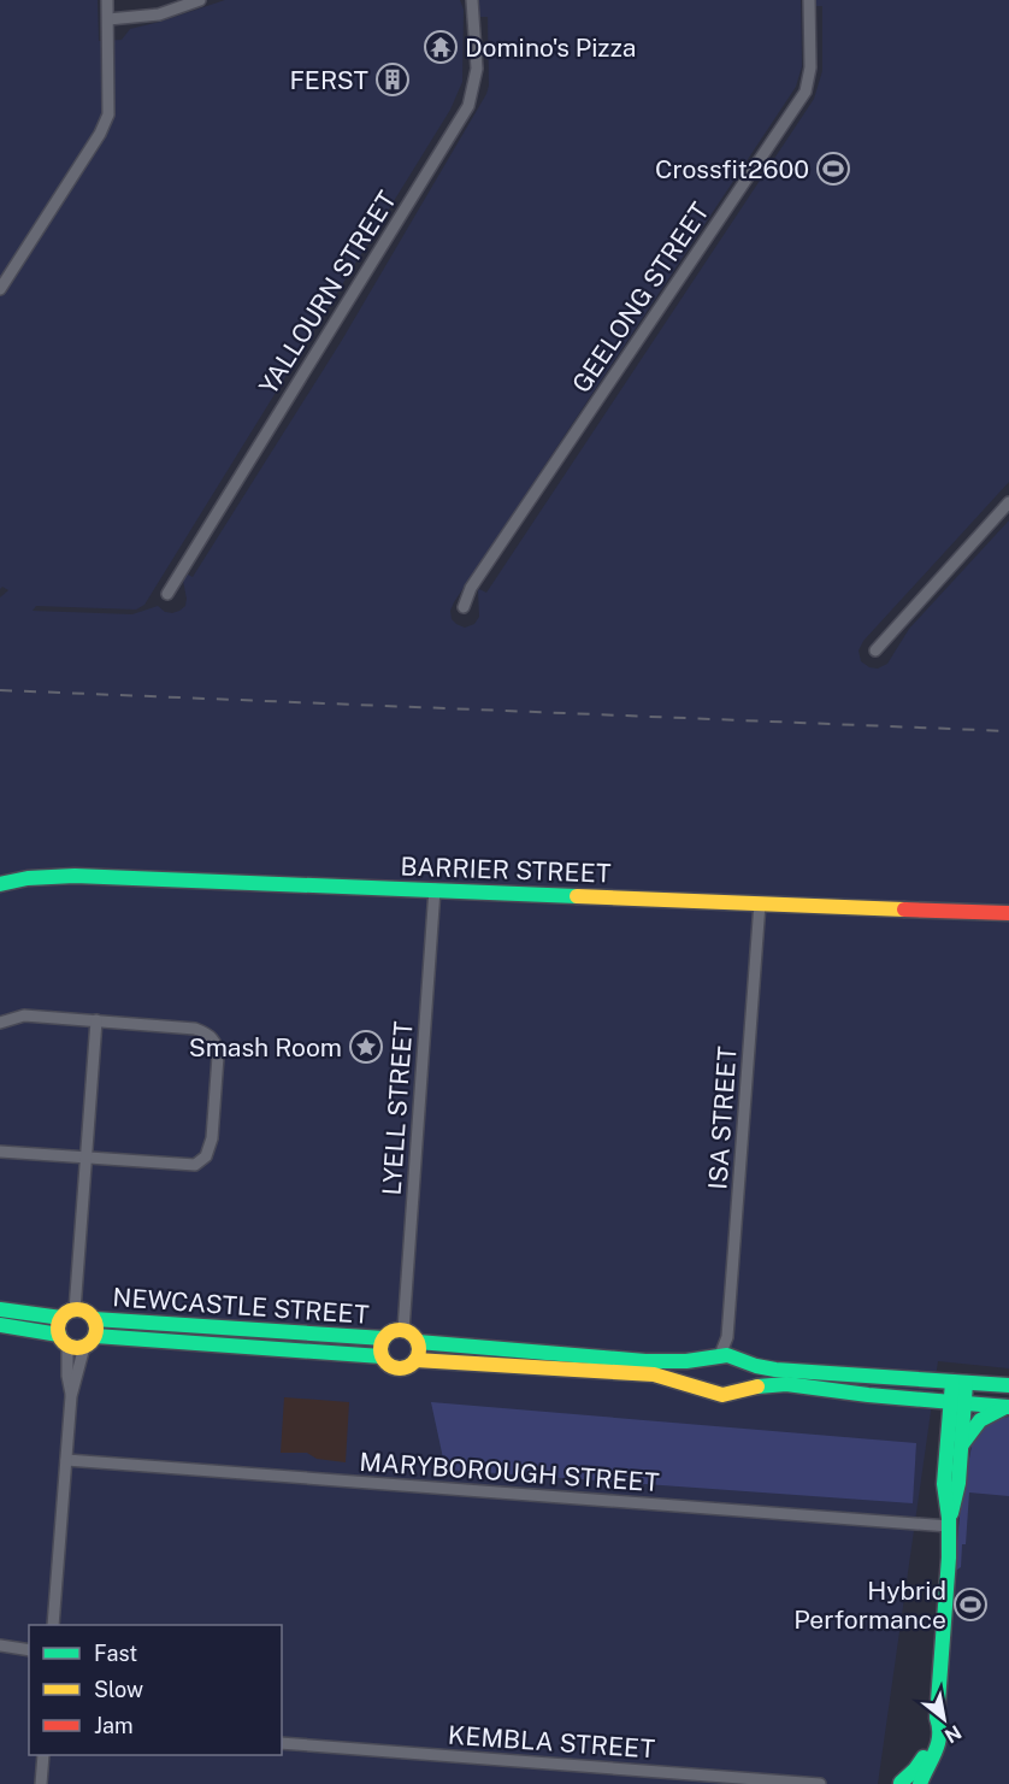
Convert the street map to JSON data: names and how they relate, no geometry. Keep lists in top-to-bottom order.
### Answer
{
  "streets": {
    "main road": ["BARRIER STREET", "NEWCASTLE STREET"],
    "street": [
      "YALLOURN STREET",
      "GEELONG STREET",
      "LYELL STREET",
      "ISA STREET",
      "MARYBOROUGH STREET",
      "KEMBLA STREET"
    ]
  },
  "crossings": [
    ["BARRIER STREET", "LYELL STREET"],
    ["BARRIER STREET", "ISA STREET"],
    ["LYELL STREET", "NEWCASTLE STREET"]
  ],
  "places": {
    "temple": ["Domino's Pizza"],
    "building": ["FERST"],
    "sports": ["Crossfit2600", "Hybrid Performance"],
    "place": ["Smash Room"]
  },
  "legend": ["Fast", "Slow", "Jam"],
  "north": "bottom right"
}
